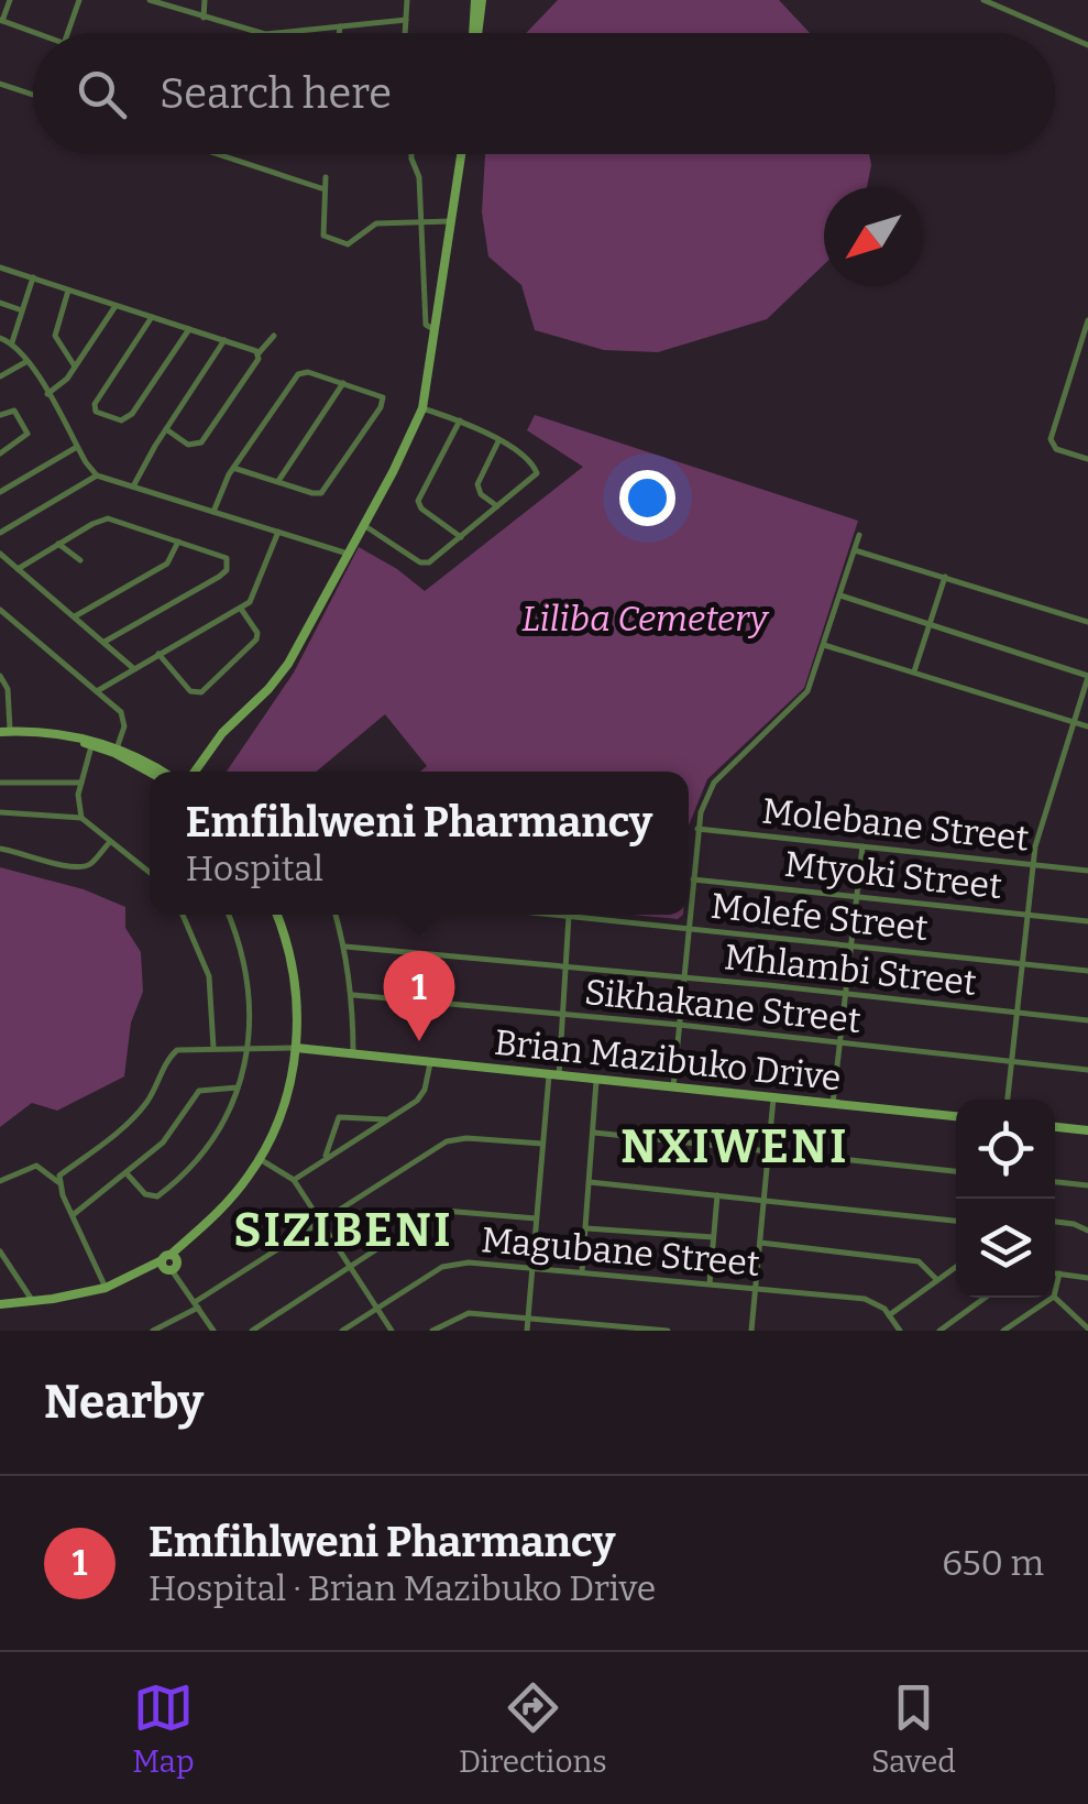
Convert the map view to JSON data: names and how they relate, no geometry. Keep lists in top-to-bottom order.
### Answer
{
  "streets": {
    "street": [
      "Molebane Street",
      "Mtyoki Street",
      "Molefe Street",
      "Mhlambi Street",
      "Sikhakane Street",
      "Brian Mazibuko Drive",
      "Magubane Street"
    ]
  },
  "districts": ["NXIWENI", "SIZIBENI"],
  "parks": ["Liliba Cemetery"],
  "north": "bottom left",
  "page": {
    "search": "Search here",
    "popup": ["Emfihlweni Pharmancy", "Hospital"],
    "pins": "1",
    "heading": "Nearby",
    "list": [
      {
        "mark": "1",
        "name": "Emfihlweni Pharmancy",
        "note": "Hospital · Brian Mazibuko Drive",
        "value": "650 m"
      }
    ],
    "nav": ["Map", "Directions", "Saved"]
  }
}
